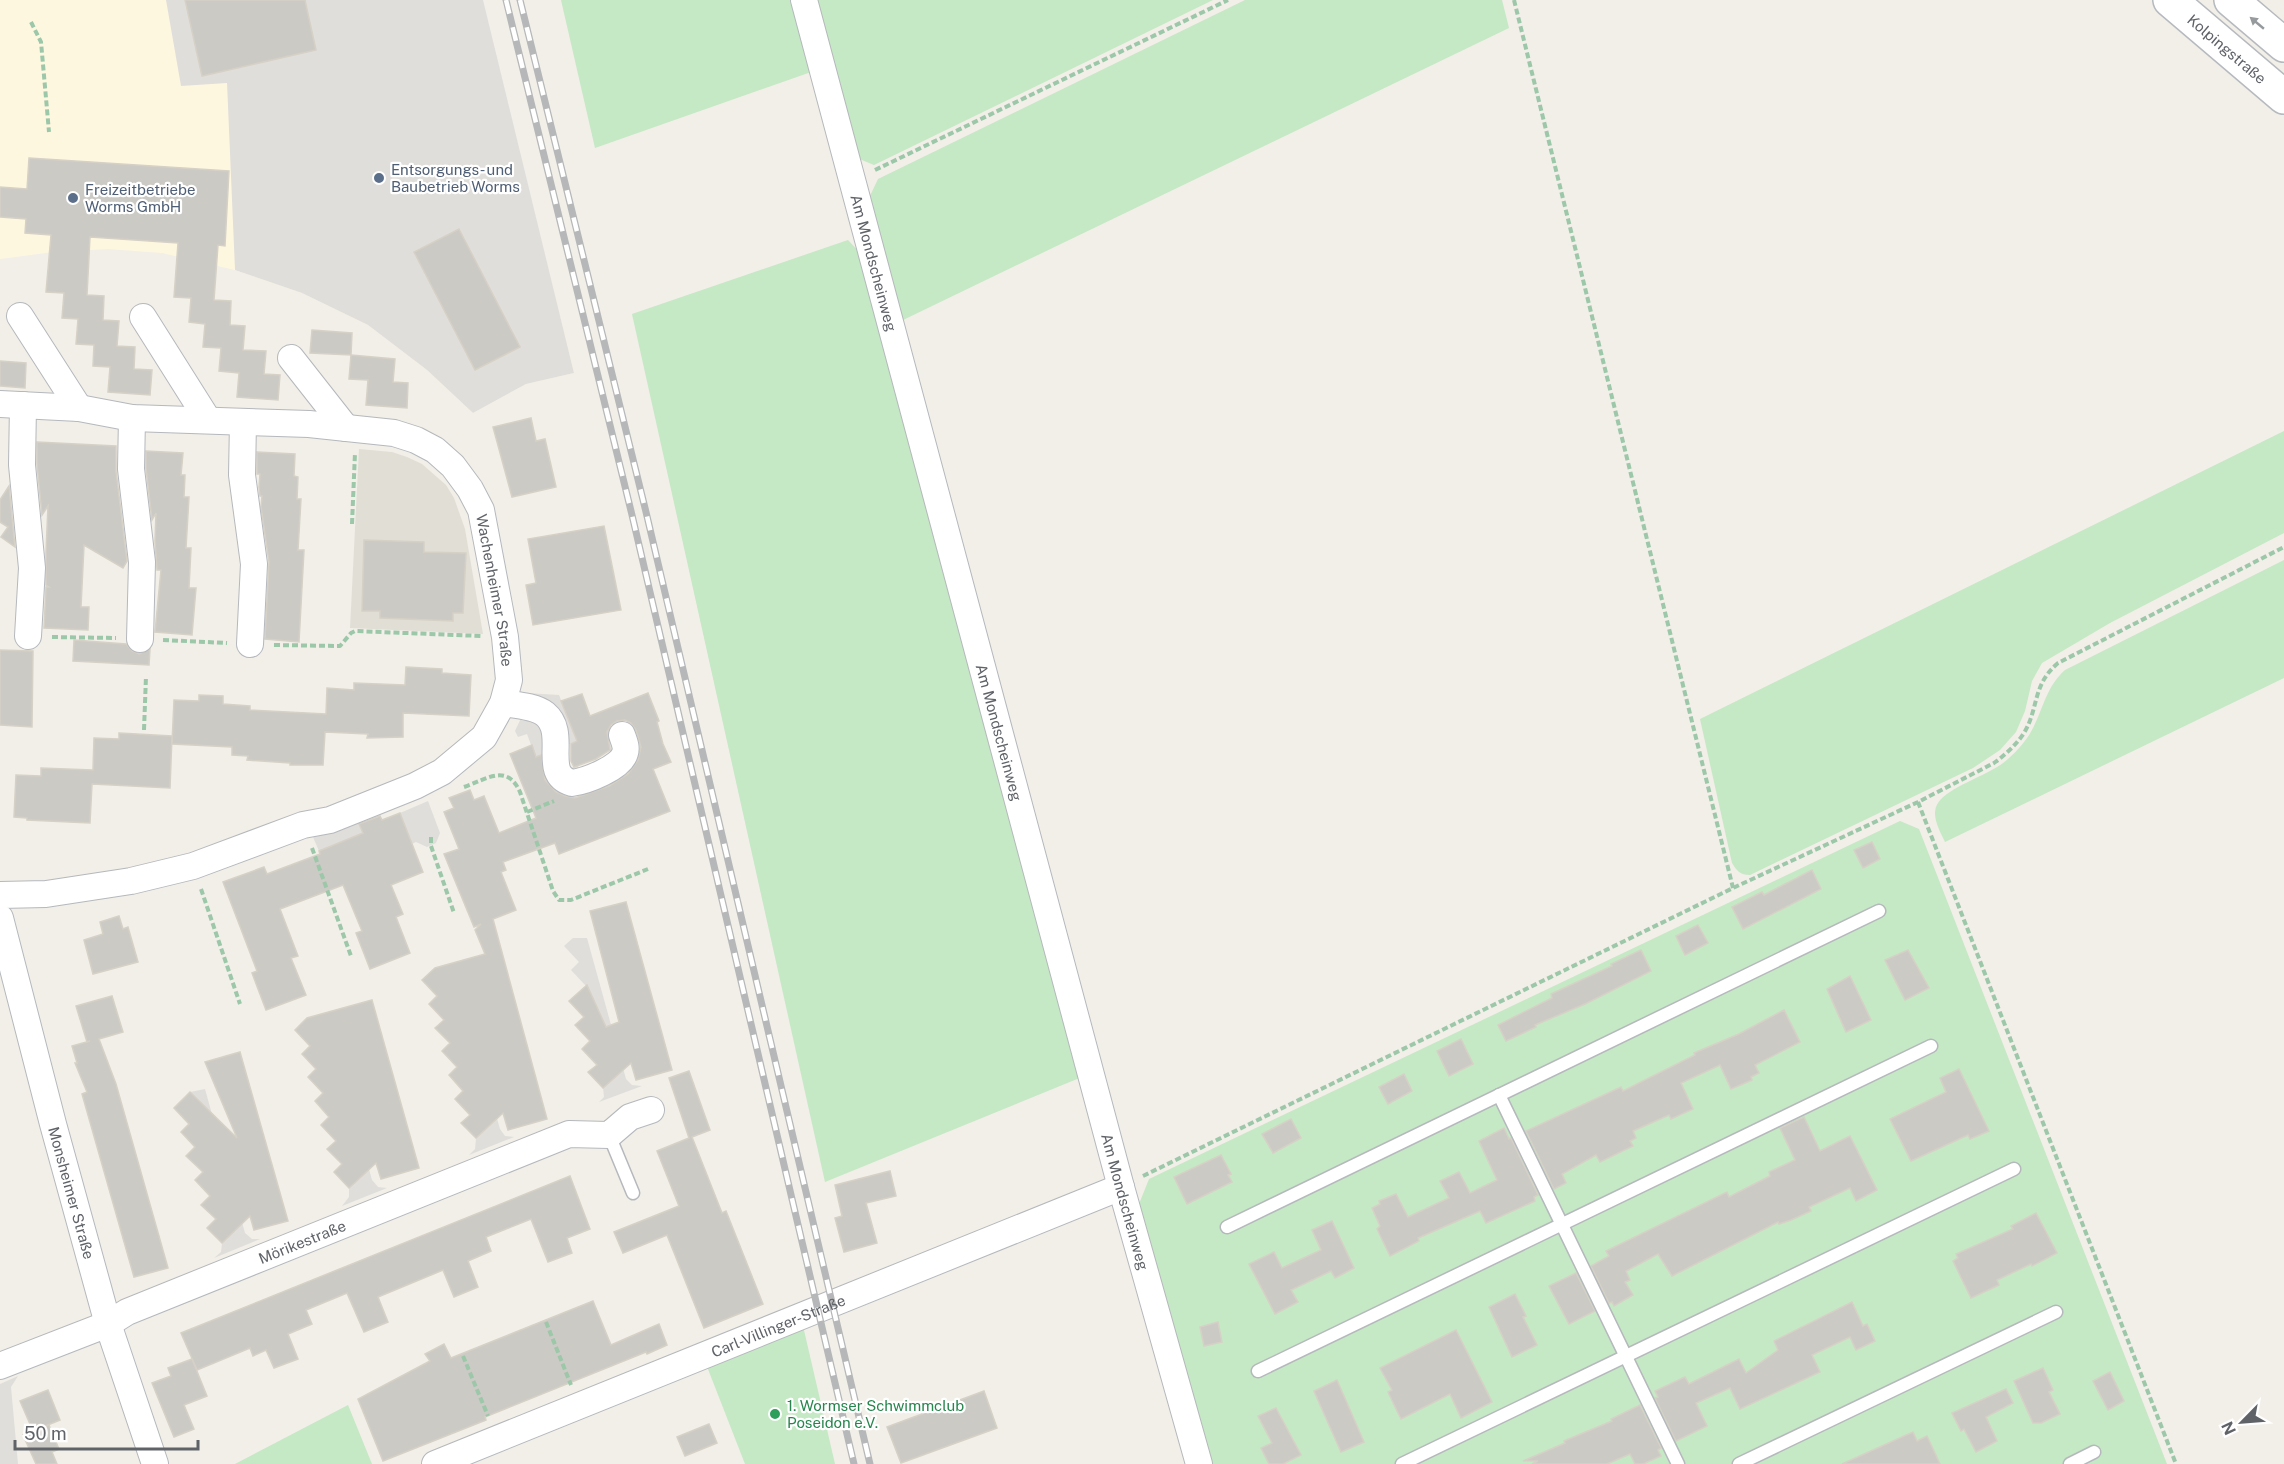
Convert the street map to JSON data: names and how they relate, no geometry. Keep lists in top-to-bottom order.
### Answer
{
  "streets": {
    "main road": ["Kolpingstraße"],
    "street": [
      "Am Mondscheinweg",
      "Wachenheimer Straße",
      "Monsheimer Straße",
      "Mörikestraße",
      "Carl-Villinger-Straße"
    ]
  },
  "crossings": [
    ["Am Mondscheinweg", "Carl-Villinger-Straße"],
    ["Monsheimer Straße", "Mörikestraße"]
  ],
  "places": ["Entsorgungs- und Baubetrieb Worms", "Freizeitbetriebe Worms GmbH", "1. Wormser Schwimmclub Poseidon e.V."],
  "scale_bar": "50 m",
  "north": "bottom left"
}
